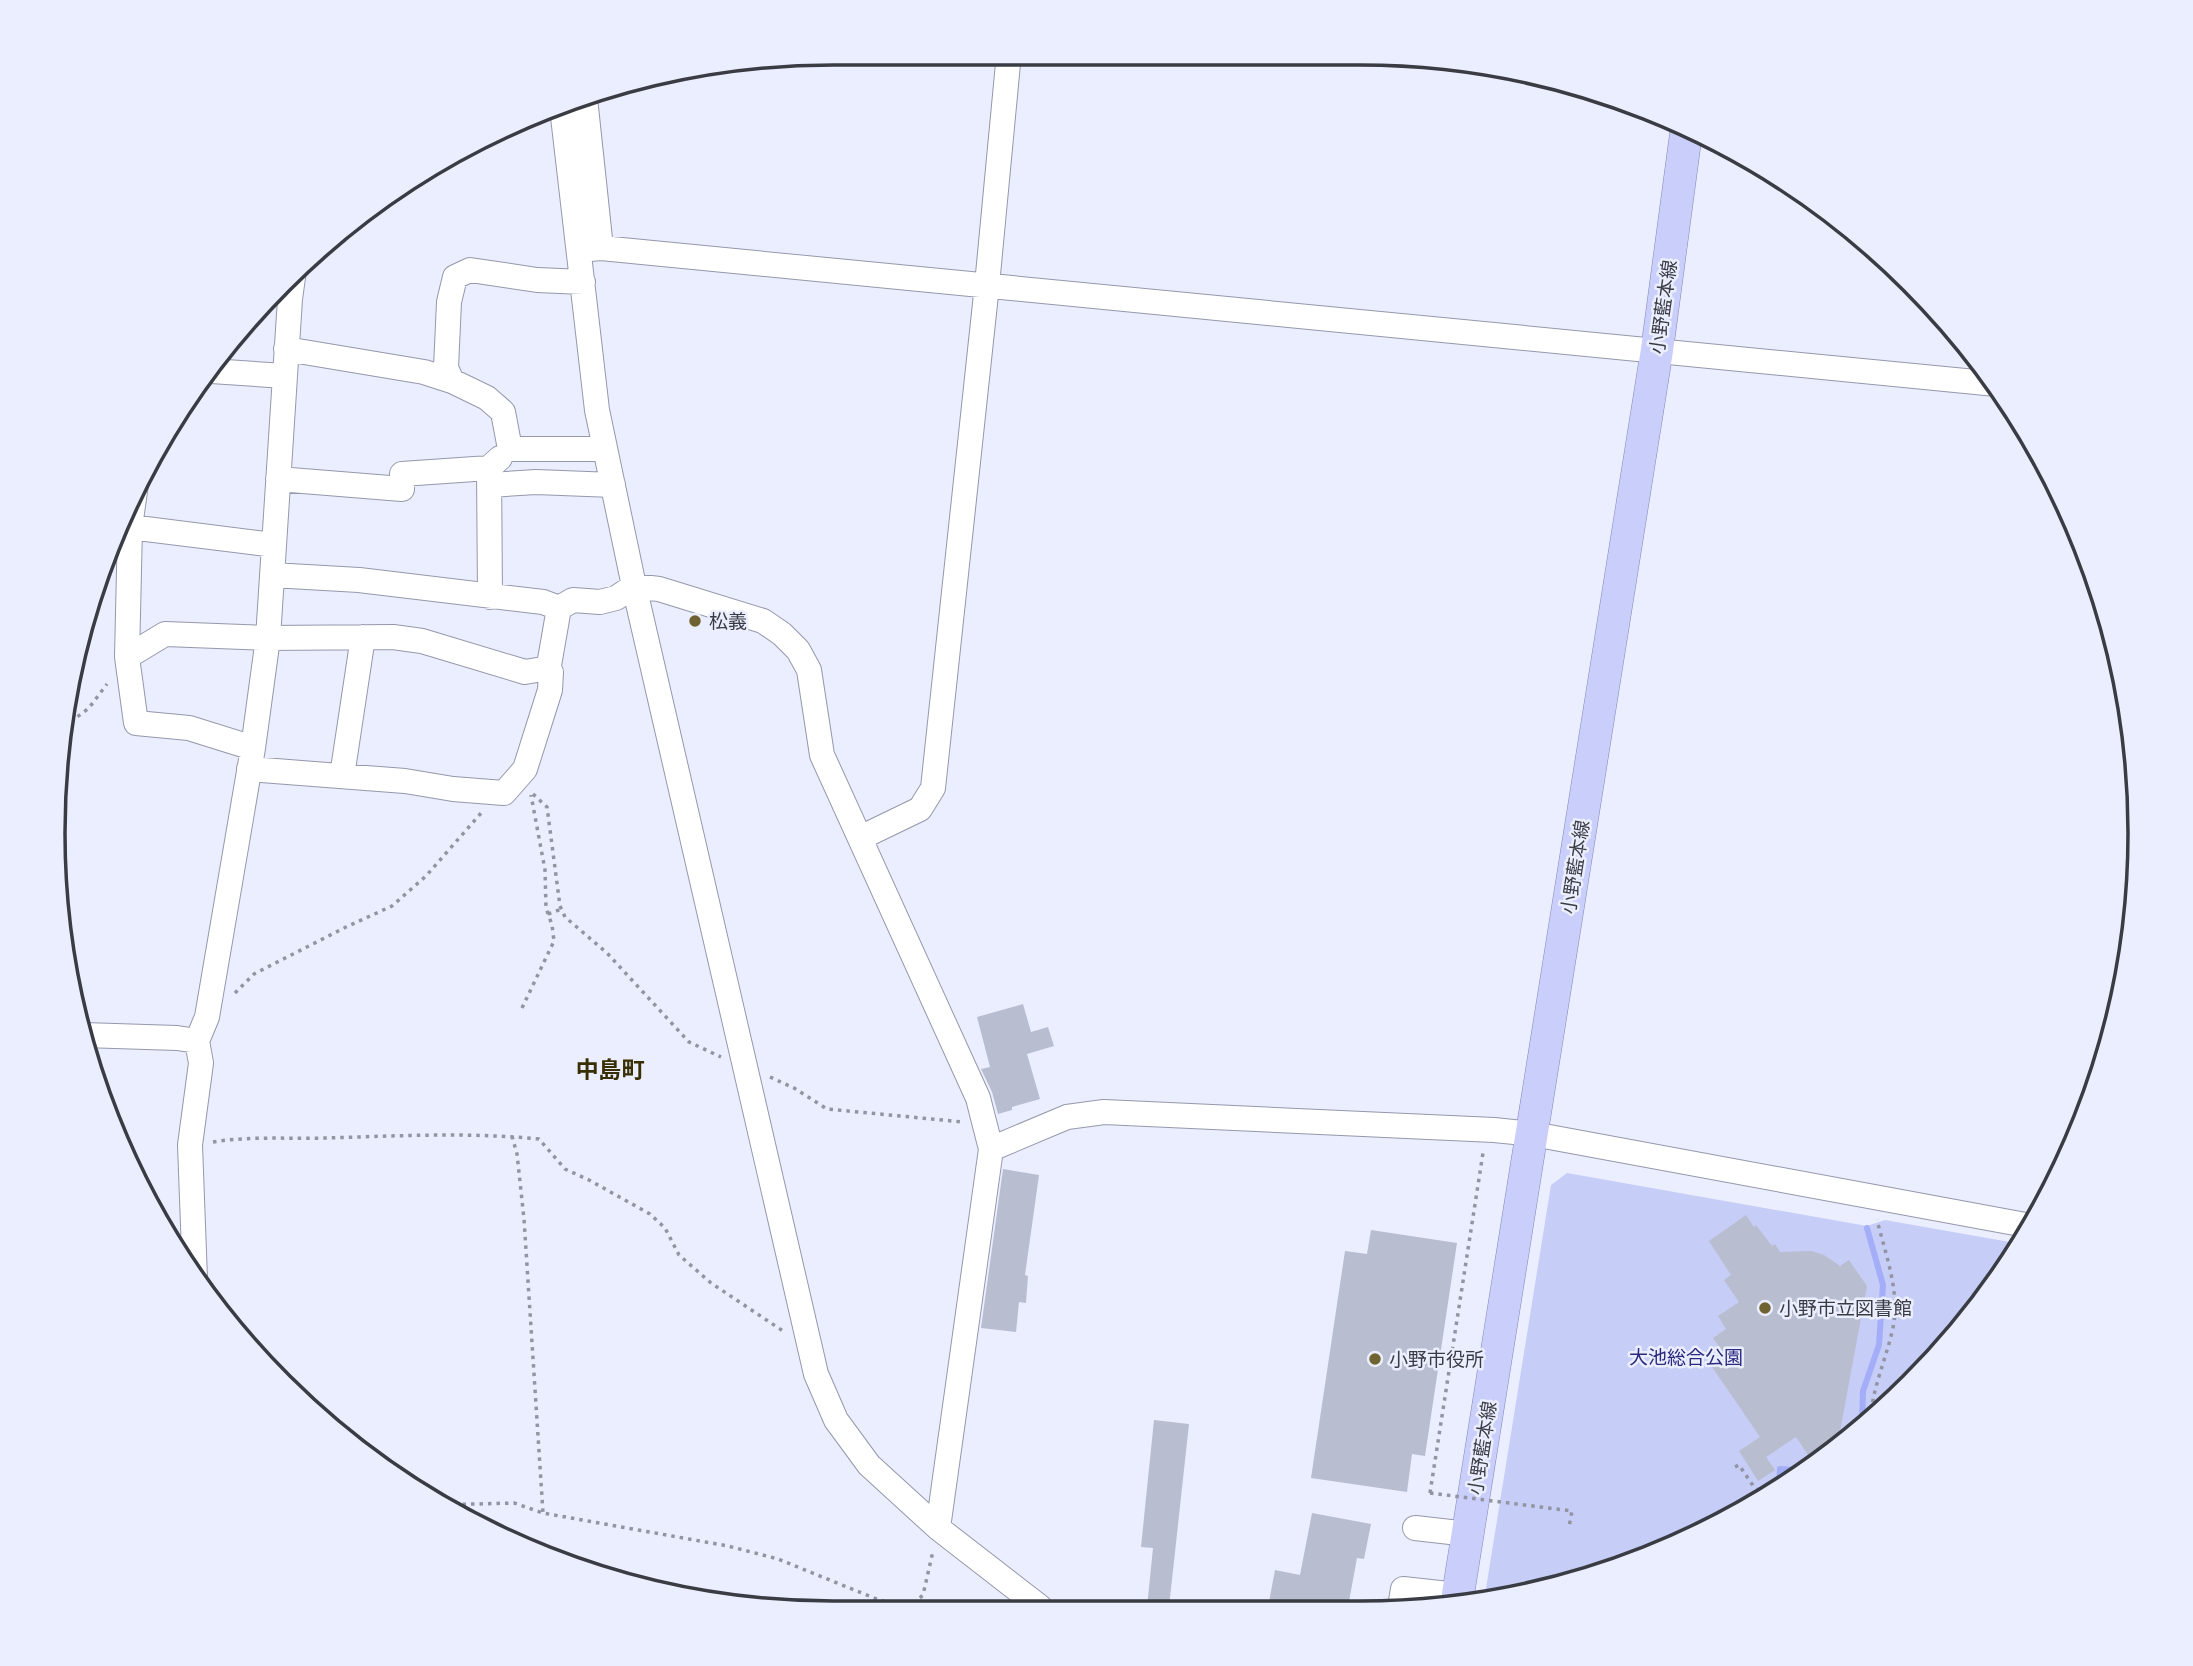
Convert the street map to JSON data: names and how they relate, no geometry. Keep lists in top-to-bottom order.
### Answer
{
  "streets": {
    "main road": ["小野藍本線"]
  },
  "districts": ["中島町"],
  "parks": ["大池総合公園"],
  "places": ["松義", "小野市立図書館", "小野市役所"]
}
